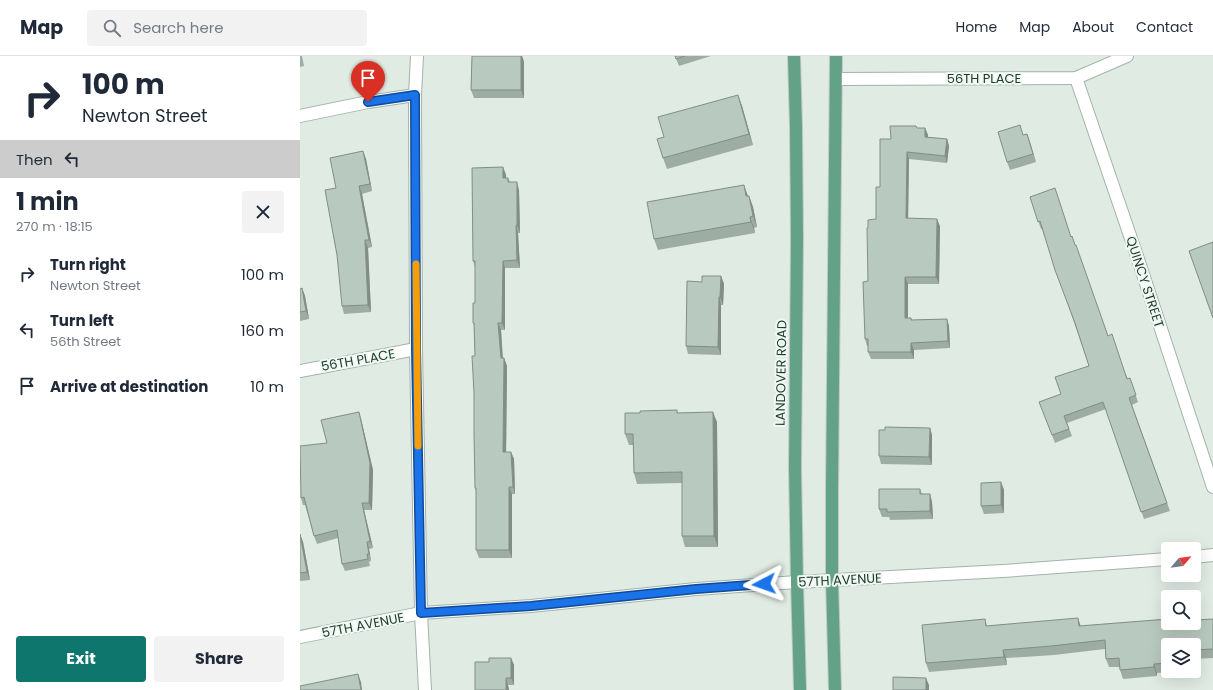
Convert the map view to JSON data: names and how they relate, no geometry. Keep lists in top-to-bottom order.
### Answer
{
  "streets": {
    "main road": ["LANDOVER ROAD"],
    "street": ["56TH PLACE", "QUINCY STREET", "57TH AVENUE"]
  },
  "crossings": [
    ["56TH PLACE", "QUINCY STREET"],
    ["LANDOVER ROAD", "57TH AVENUE"]
  ],
  "north": "top right",
  "page": {
    "header": "Map",
    "search": "Search here",
    "nav": [
      "Home",
      "Map",
      "About",
      "Contact"
    ],
    "turn": ["100 m", "Newton Street"],
    "then": "Then",
    "heading": ["1 min", "270 m · 18:15"],
    "list": [
      {
        "name": "Turn right",
        "note": "Newton Street",
        "value": "100 m"
      },
      {
        "name": "Turn left",
        "note": "56th Street",
        "value": "160 m"
      },
      {
        "name": "Arrive at destination",
        "value": "10 m"
      }
    ],
    "buttons": ["Exit", "Share"]
  }
}
